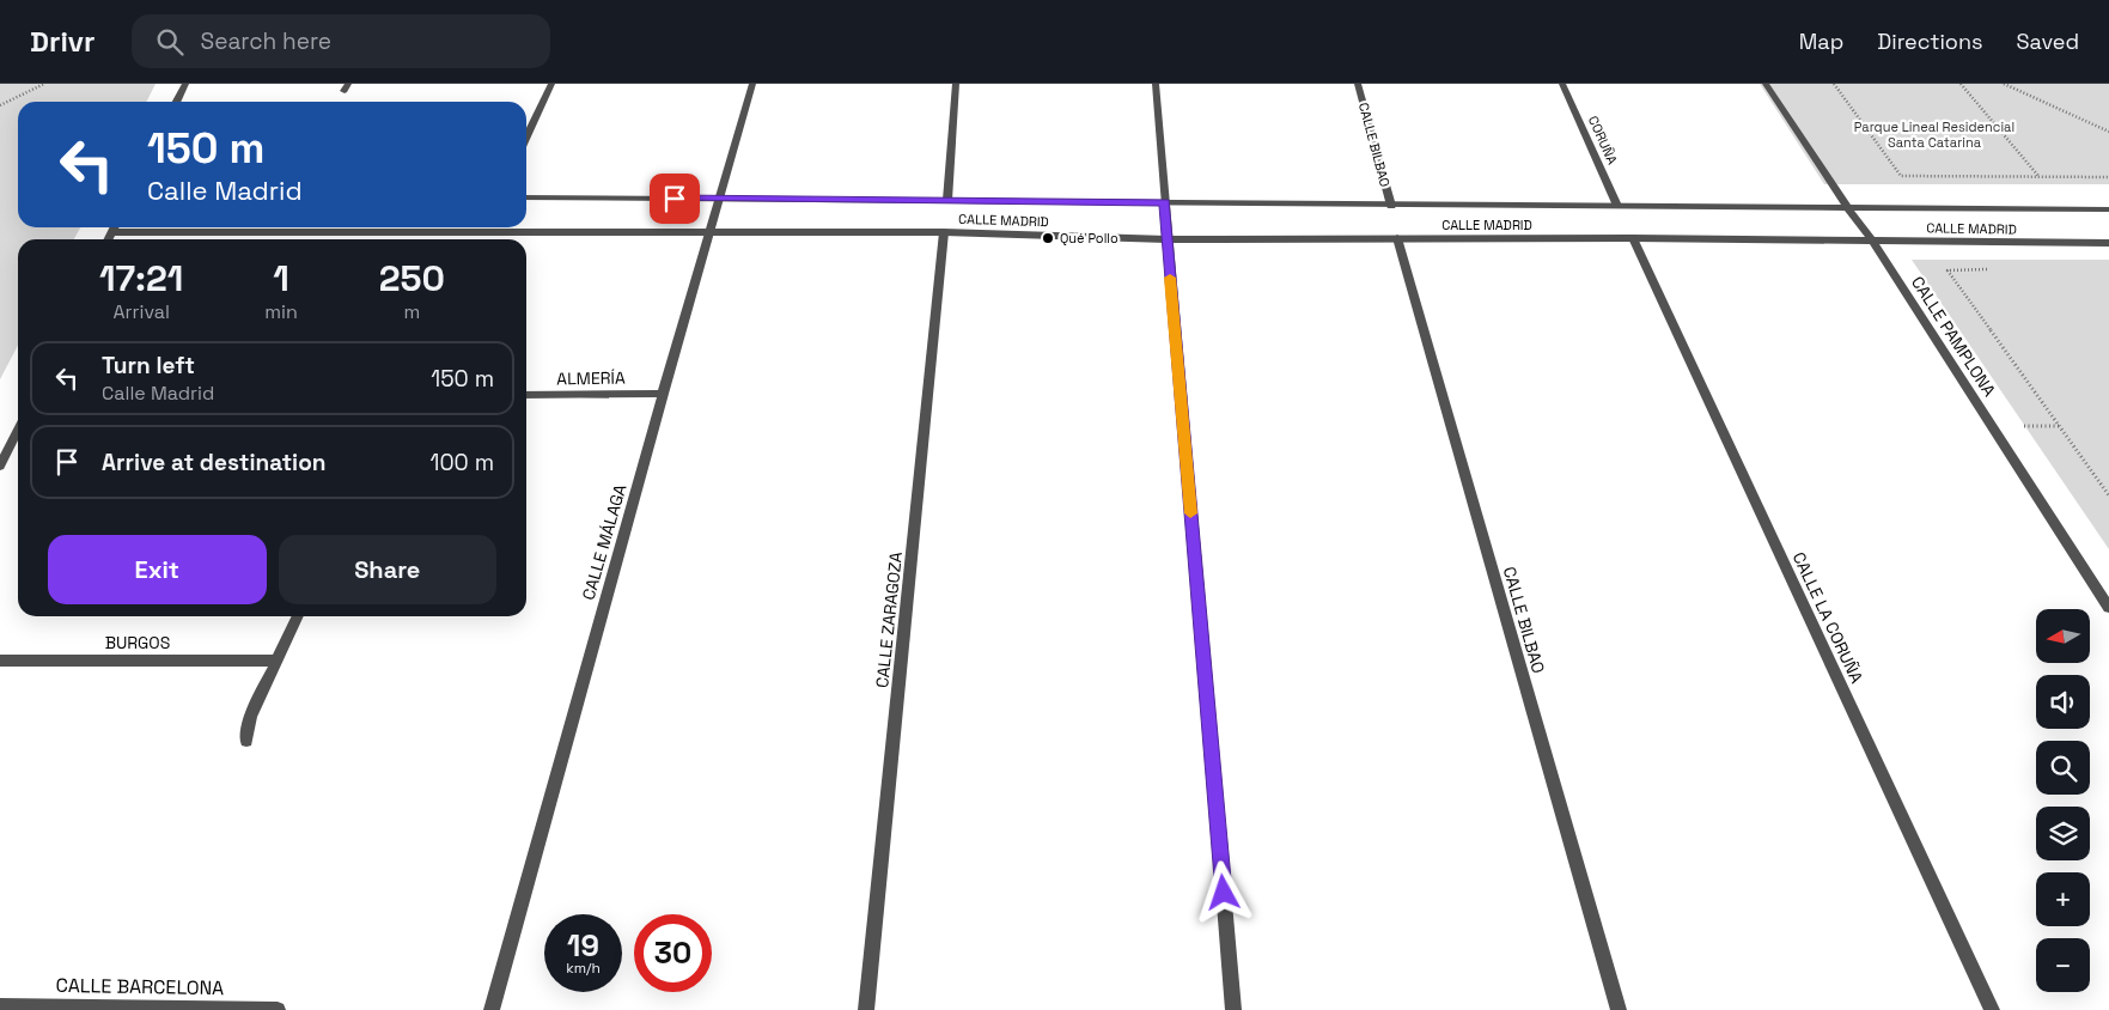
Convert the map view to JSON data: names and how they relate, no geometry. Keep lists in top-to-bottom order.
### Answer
{
  "streets": {
    "street": [
      "CORUÑA",
      "CALLE BILBAO",
      "CALLE MADRID",
      "CALLE PAMPLONA",
      "ALMERÍA",
      "CALLE MÁLAGA",
      "CALLE LA CORUÑA",
      "CALLE ZARAGOZA",
      "BURGOS",
      "CALLE BARCELONA"
    ]
  },
  "crossings": [
    ["CORUÑA", "CALLE MADRID"],
    ["CALLE BILBAO", "CALLE MADRID"],
    ["CALLE MADRID", "CALLE PAMPLONA"],
    ["CALLE MADRID", "CALLE MÁLAGA"],
    ["CALLE MADRID", "CALLE LA CORUÑA"],
    ["CALLE MADRID", "CALLE ZARAGOZA"],
    ["ALMERÍA", "CALLE MÁLAGA"]
  ],
  "parks": ["Parque Lineal Residencial Santa Catarina"],
  "places": ["Qué Pollo"],
  "north": "left",
  "page": {
    "header": "Drivr",
    "search": "Search here",
    "nav": ["Map", "Directions", "Saved"],
    "turn": ["150 m", "Calle Madrid"],
    "eta": [
      "17:21",
      "Arrival",
      "1",
      "min",
      "250",
      "m"
    ],
    "list": [
      {
        "name": "Turn left",
        "note": "Calle Madrid",
        "value": "150 m"
      },
      {
        "name": "Arrive at destination",
        "value": "100 m"
      }
    ],
    "buttons": ["Exit", "Share"],
    "map_buttons": ["+", "−"],
    "speed": "19 km/h",
    "limit": "30"
  }
}
